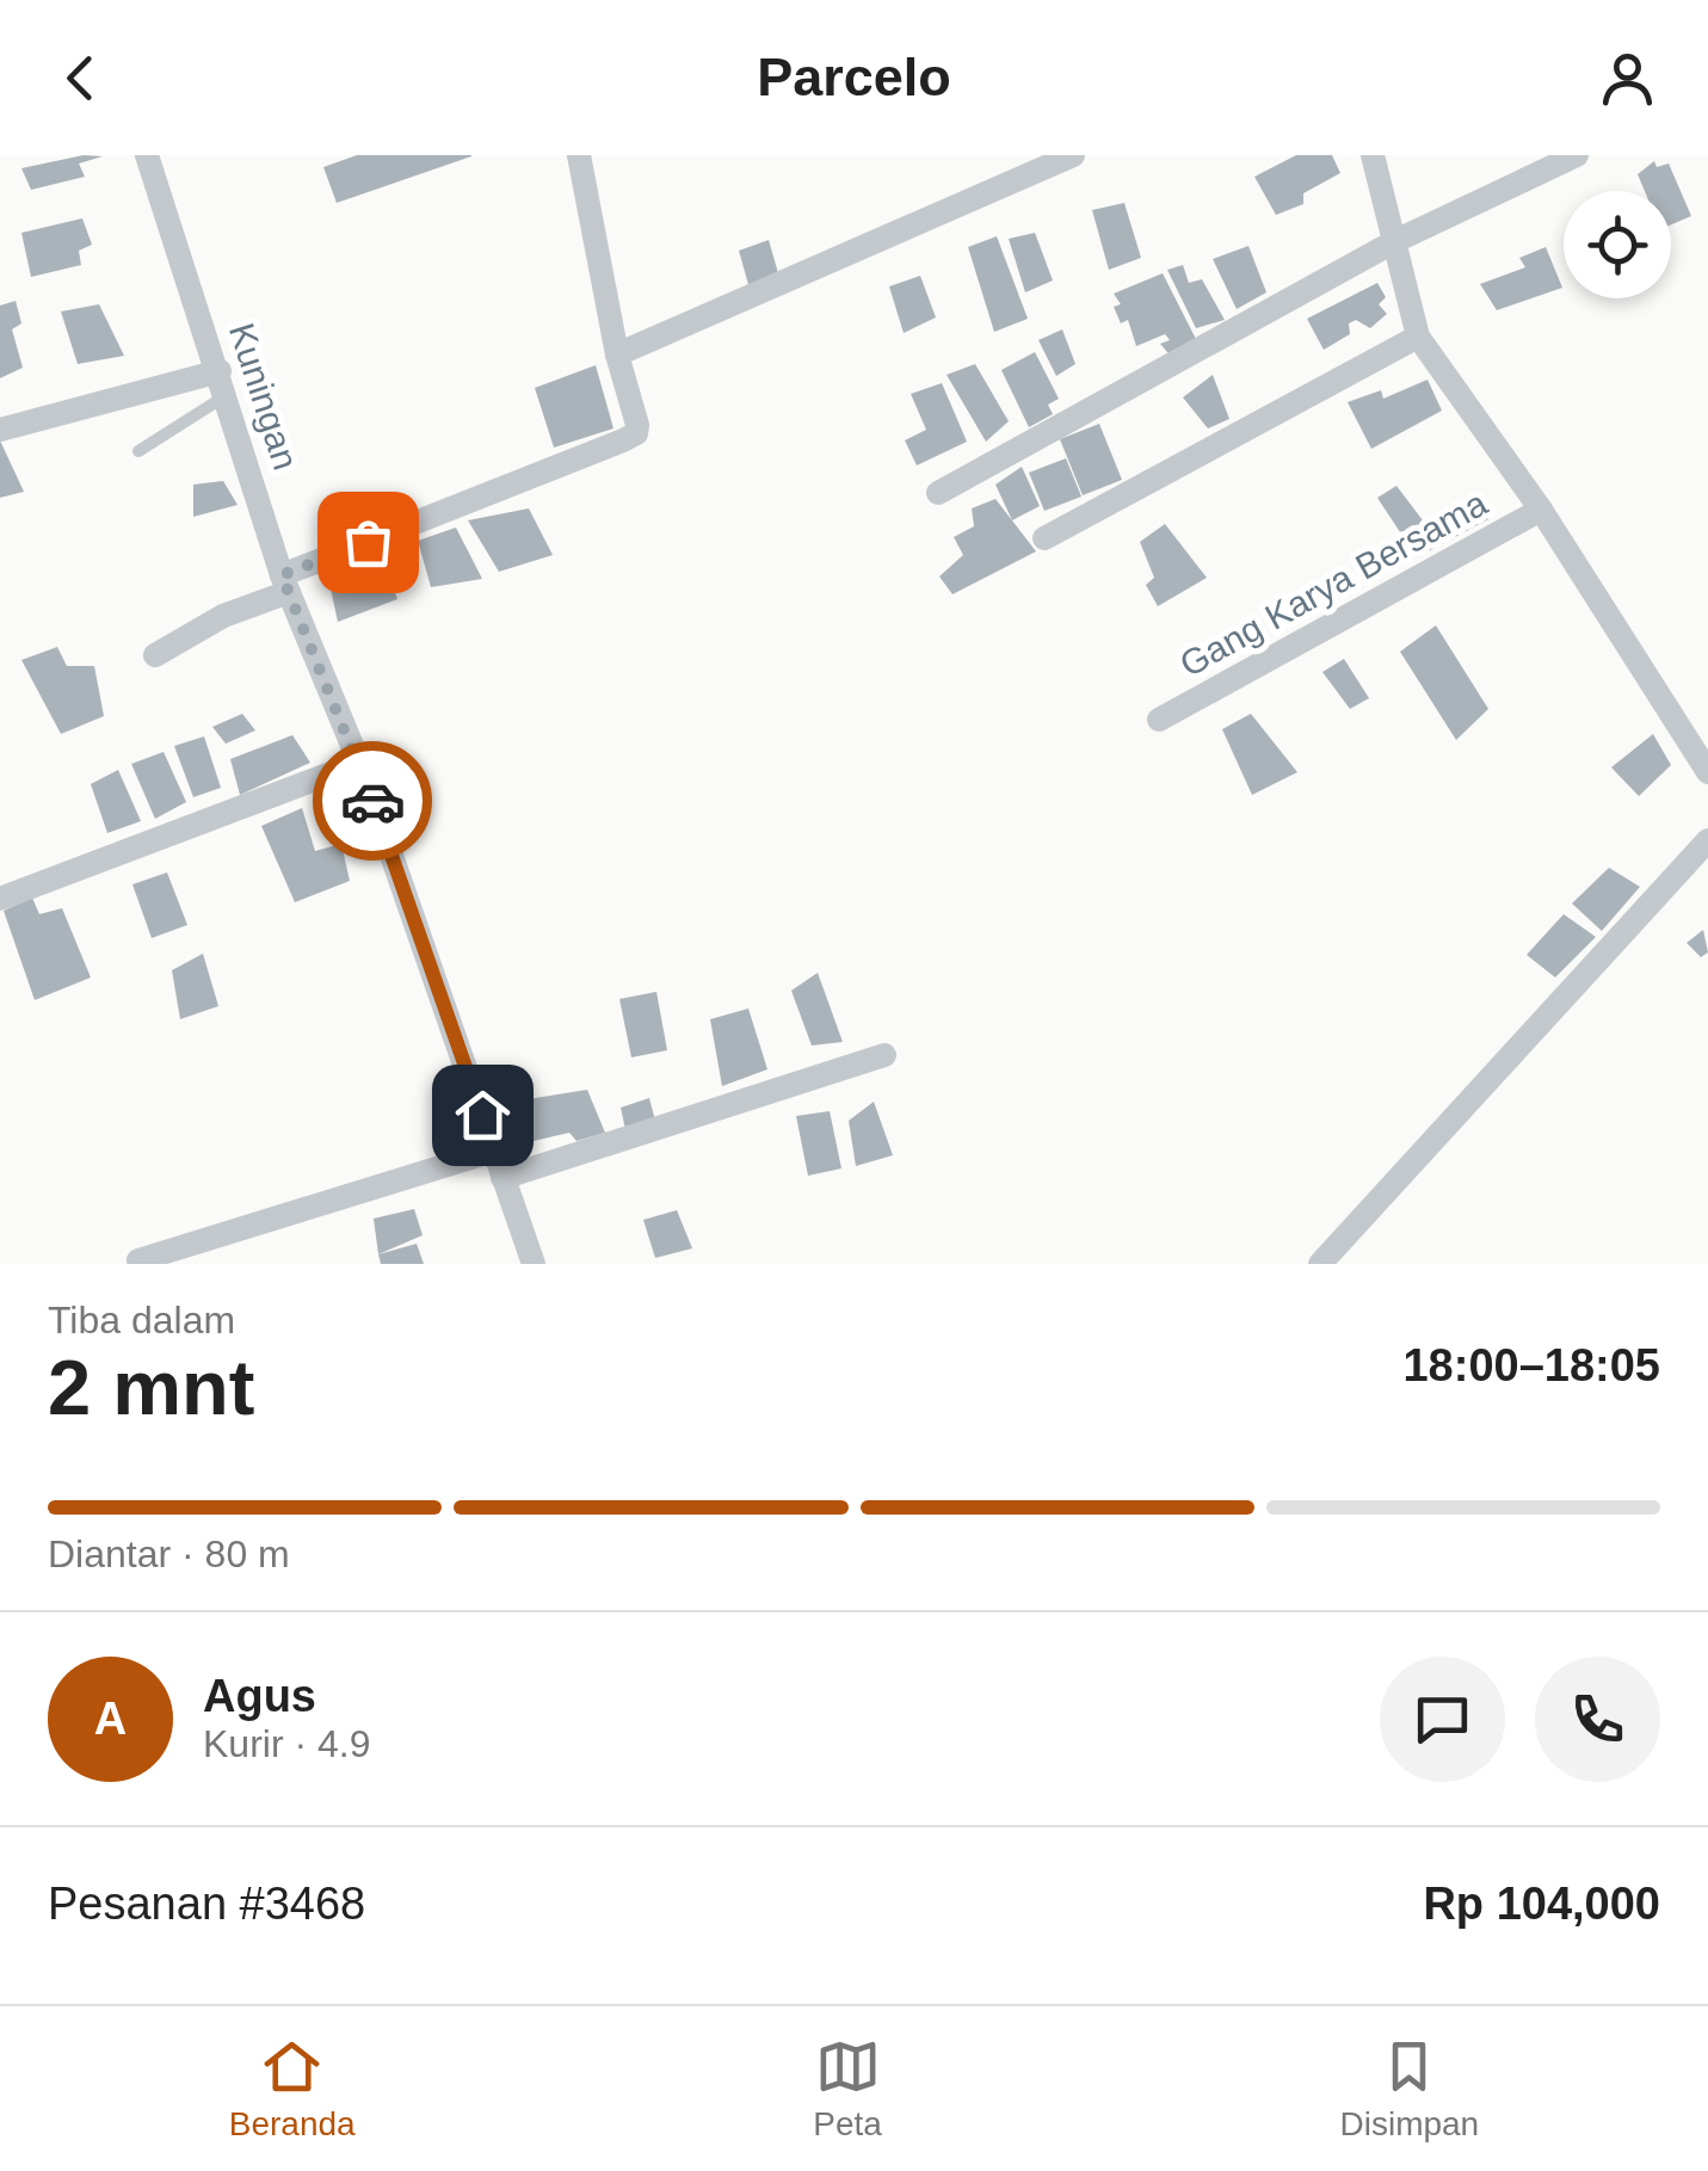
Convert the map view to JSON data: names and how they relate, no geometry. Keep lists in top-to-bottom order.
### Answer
{
  "streets": {
    "street": ["Kuningan", "Gang Karya Bersama"]
  },
  "page": {
    "header": "Parcelo",
    "heading": ["2 mnt", "Tiba dalam", "18:00–18:05"],
    "panel": [
      "Agus",
      "Kurir · 4.9",
      "Pesanan #3468",
      "Rp 104,000"
    ],
    "bar": "Diantar · 80 m",
    "round": "A",
    "tabs": ["Beranda", "Peta", "Disimpan"]
  }
}
